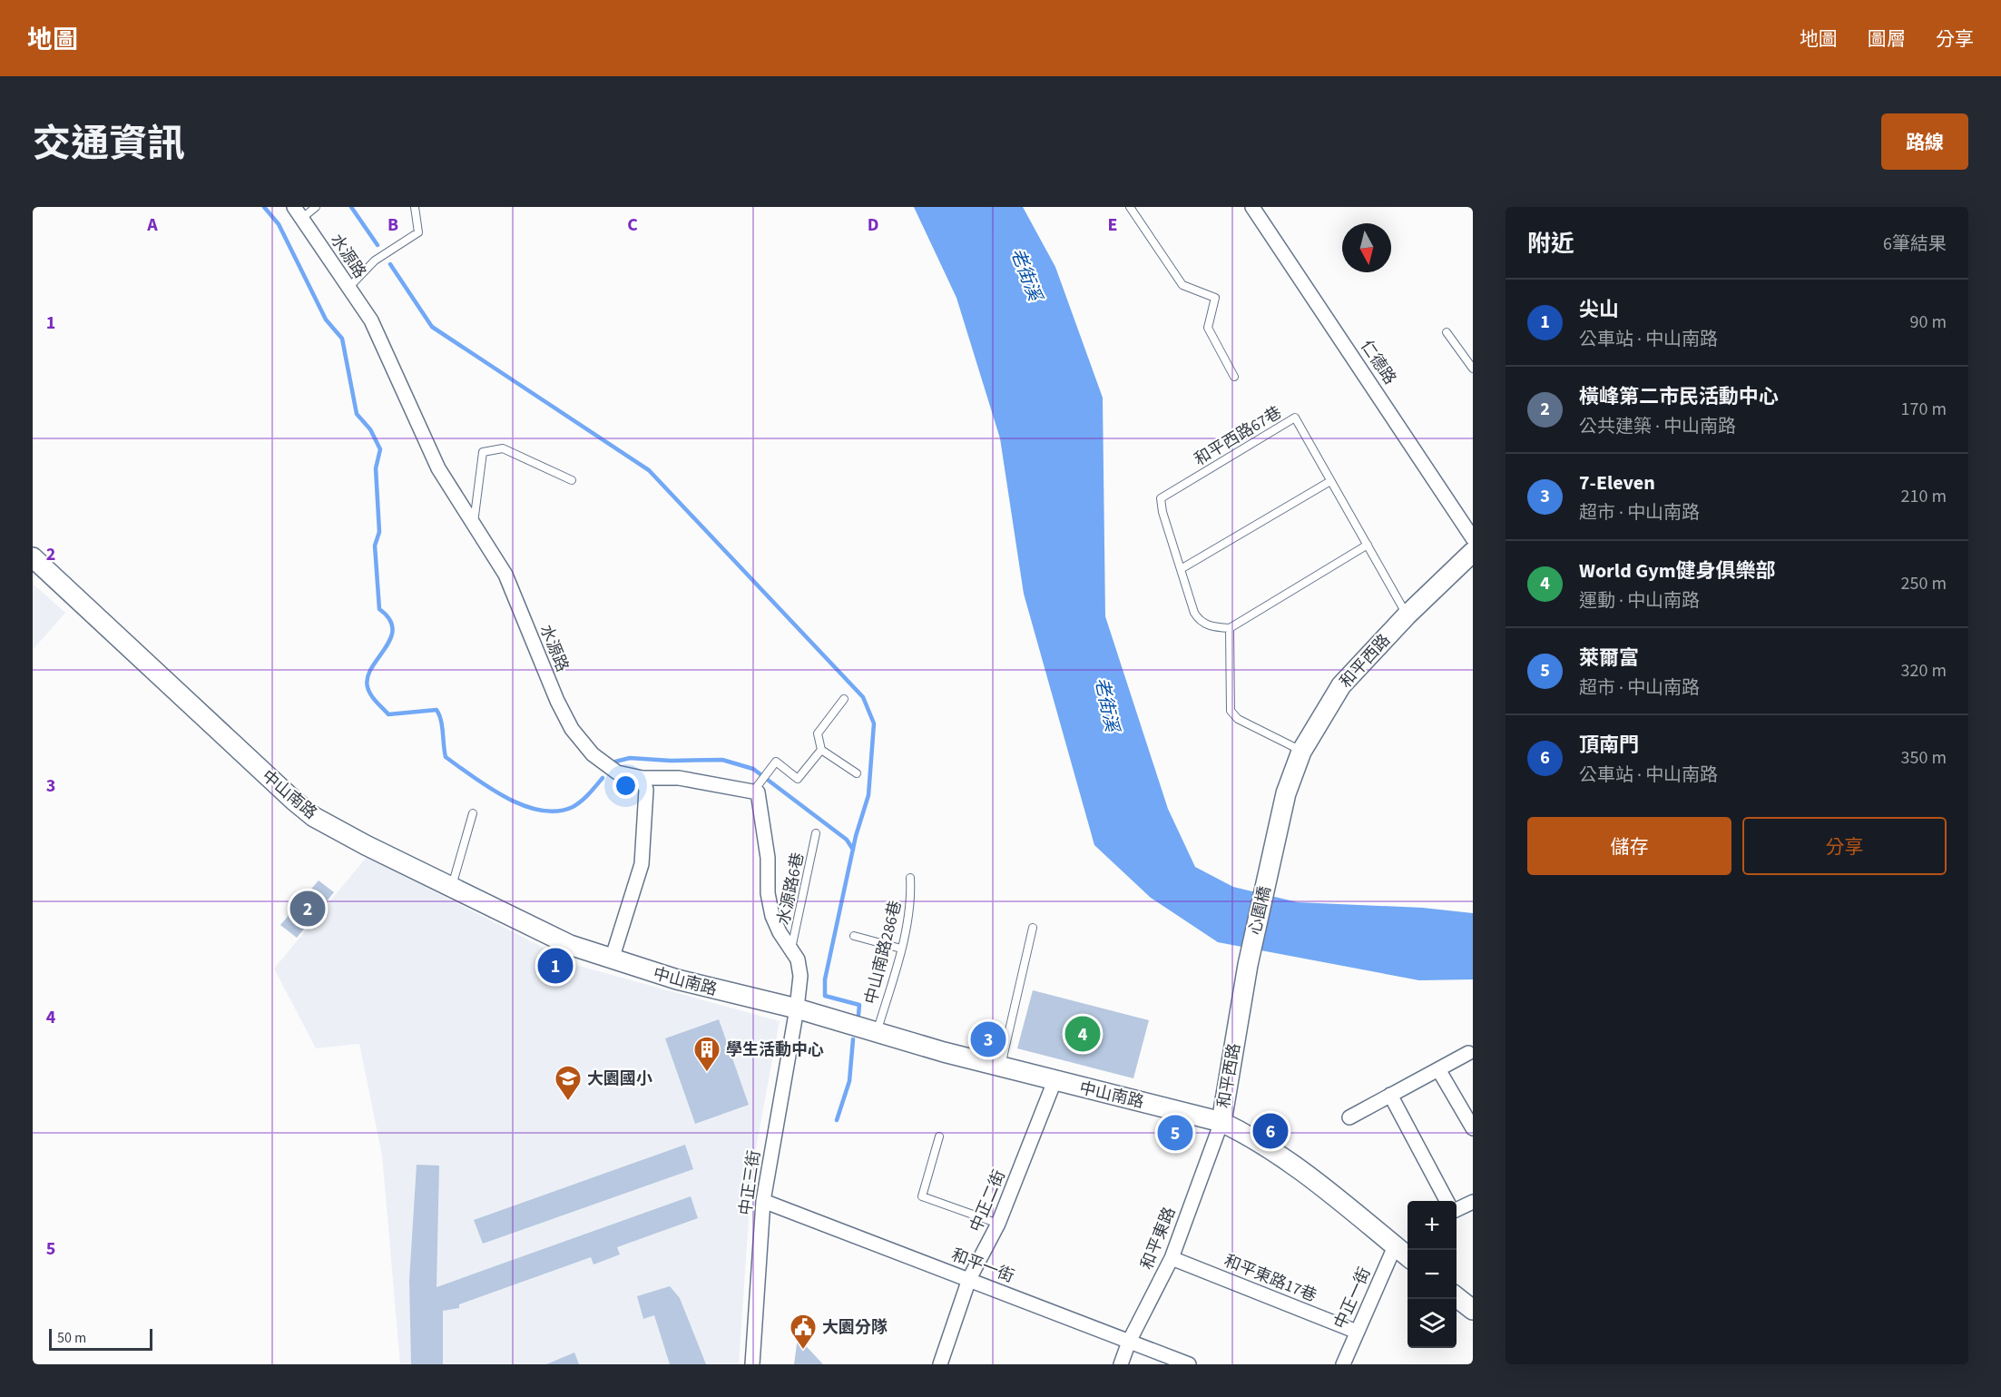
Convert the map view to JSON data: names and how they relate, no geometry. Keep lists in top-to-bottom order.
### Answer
{
  "streets": {
    "main road": ["和平西路", "中山南路", "心園橋"],
    "street": [
      "水源路",
      "仁德路",
      "中正三街",
      "中正二街",
      "和平東路",
      "和平一街",
      "和平東路17巷",
      "中正一街"
    ],
    "lane": ["和平西路67巷", "水源路6巷", "中山南路286巷"]
  },
  "crossings": [
    ["和平西路67巷", "和平西路"],
    ["和平西路", "中山南路"],
    ["和平西路", "心園橋"],
    ["和平西路", "和平東路"],
    ["中山南路", "中山南路286巷"],
    ["中山南路", "中正三街"],
    ["中山南路", "中正二街"],
    ["中山南路", "和平東路"],
    ["中山南路", "中正一街"],
    ["中正三街", "和平一街"],
    ["中正二街", "和平一街"],
    ["和平東路", "和平一街"],
    ["和平東路", "和平東路17巷"],
    ["和平東路17巷", "中正一街"]
  ],
  "water": ["老街溪"],
  "places": {
    "building": ["學生活動中心"],
    "school or university": ["大園國小"],
    "public building": ["大園分隊"]
  },
  "scale_bar": "50 m",
  "north": "bottom",
  "page": {
    "header": "地圖",
    "nav": ["地圖", "圖層", "分享"],
    "title": "交通資訊",
    "buttons": [
      "路線",
      ["儲存", "分享"]
    ],
    "heading": ["附近", "6筆結果"],
    "list": [
      {
        "mark": "1",
        "name": "尖山",
        "note": "公車站 · 中山南路",
        "value": "90 m"
      },
      {
        "mark": "2",
        "name": "橫峰第二市民活動中心",
        "note": "公共建築 · 中山南路",
        "value": "170 m"
      },
      {
        "mark": "3",
        "name": "7-Eleven",
        "note": "超市 · 中山南路",
        "value": "210 m"
      },
      {
        "mark": "4",
        "name": "World Gym健身俱樂部",
        "note": "運動 · 中山南路",
        "value": "250 m"
      },
      {
        "mark": "5",
        "name": "萊爾富",
        "note": "超市 · 中山南路",
        "value": "320 m"
      },
      {
        "mark": "6",
        "name": "頂南門",
        "note": "公車站 · 中山南路",
        "value": "350 m"
      }
    ],
    "pins": [
      "2",
      "1",
      "4",
      "3",
      "6",
      "5"
    ],
    "map_buttons": ["+", "−"],
    "scale": "50 m"
  },
  "grid": {
    "columns": [
      "A",
      "B",
      "C",
      "D",
      "E"
    ],
    "rows": [
      "1",
      "2",
      "3",
      "4",
      "5"
    ]
  }
}
